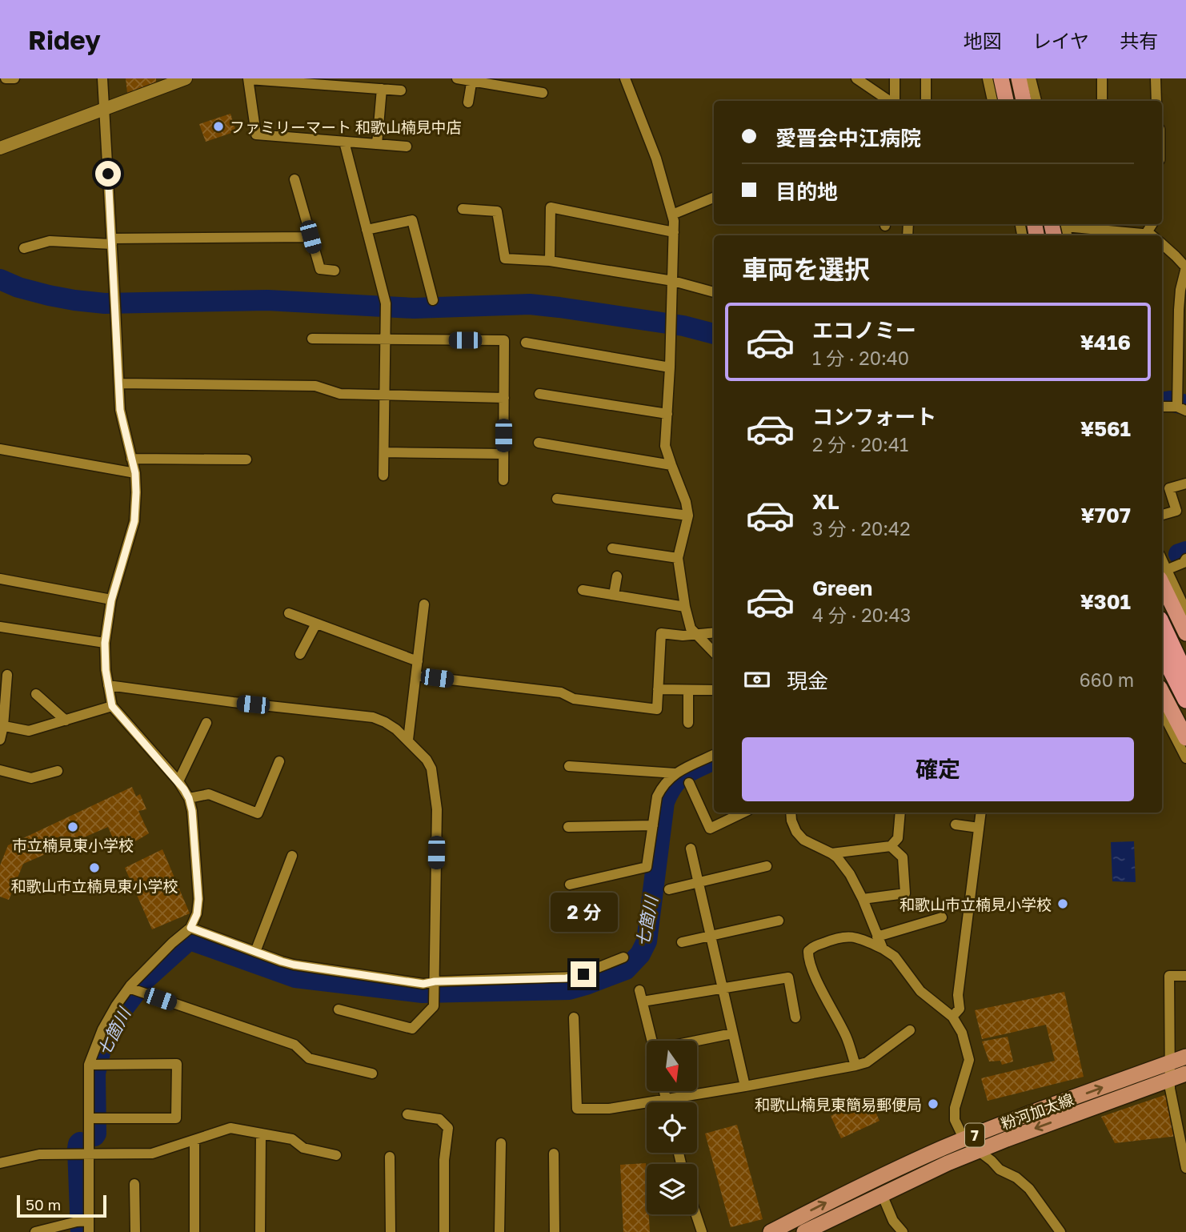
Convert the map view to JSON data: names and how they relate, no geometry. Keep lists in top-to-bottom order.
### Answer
{
  "streets": {
    "main road": ["粉河加太線", "7"]
  },
  "water": ["七箇川"],
  "places": [
    "ファミリーマート 和歌山楠見中店",
    "市立楠見東小学校",
    "和歌山市立楠見東小学校",
    "和歌山市立楠見小学校",
    "和歌山楠見東簡易郵便局"
  ],
  "scale_bar": "50 m",
  "north": "bottom",
  "page": {
    "header": "Ridey",
    "nav": ["地図", "レイヤ", "共有"],
    "banner": ["愛晋会中江病院", "目的地"],
    "heading": "車両を選択",
    "list": [
      {
        "name": "エコノミー",
        "note": "1 分 · 20:40",
        "value": "¥416"
      },
      {
        "name": "コンフォート",
        "note": "2 分 · 20:41",
        "value": "¥561"
      },
      {
        "name": "XL",
        "note": "3 分 · 20:42",
        "value": "¥707"
      },
      {
        "name": "Green",
        "note": "4 分 · 20:43",
        "value": "¥301"
      }
    ],
    "pay": ["現金", "660 m"],
    "buttons": "確定",
    "bubble": "2 分",
    "scale": "50 m"
  }
}
